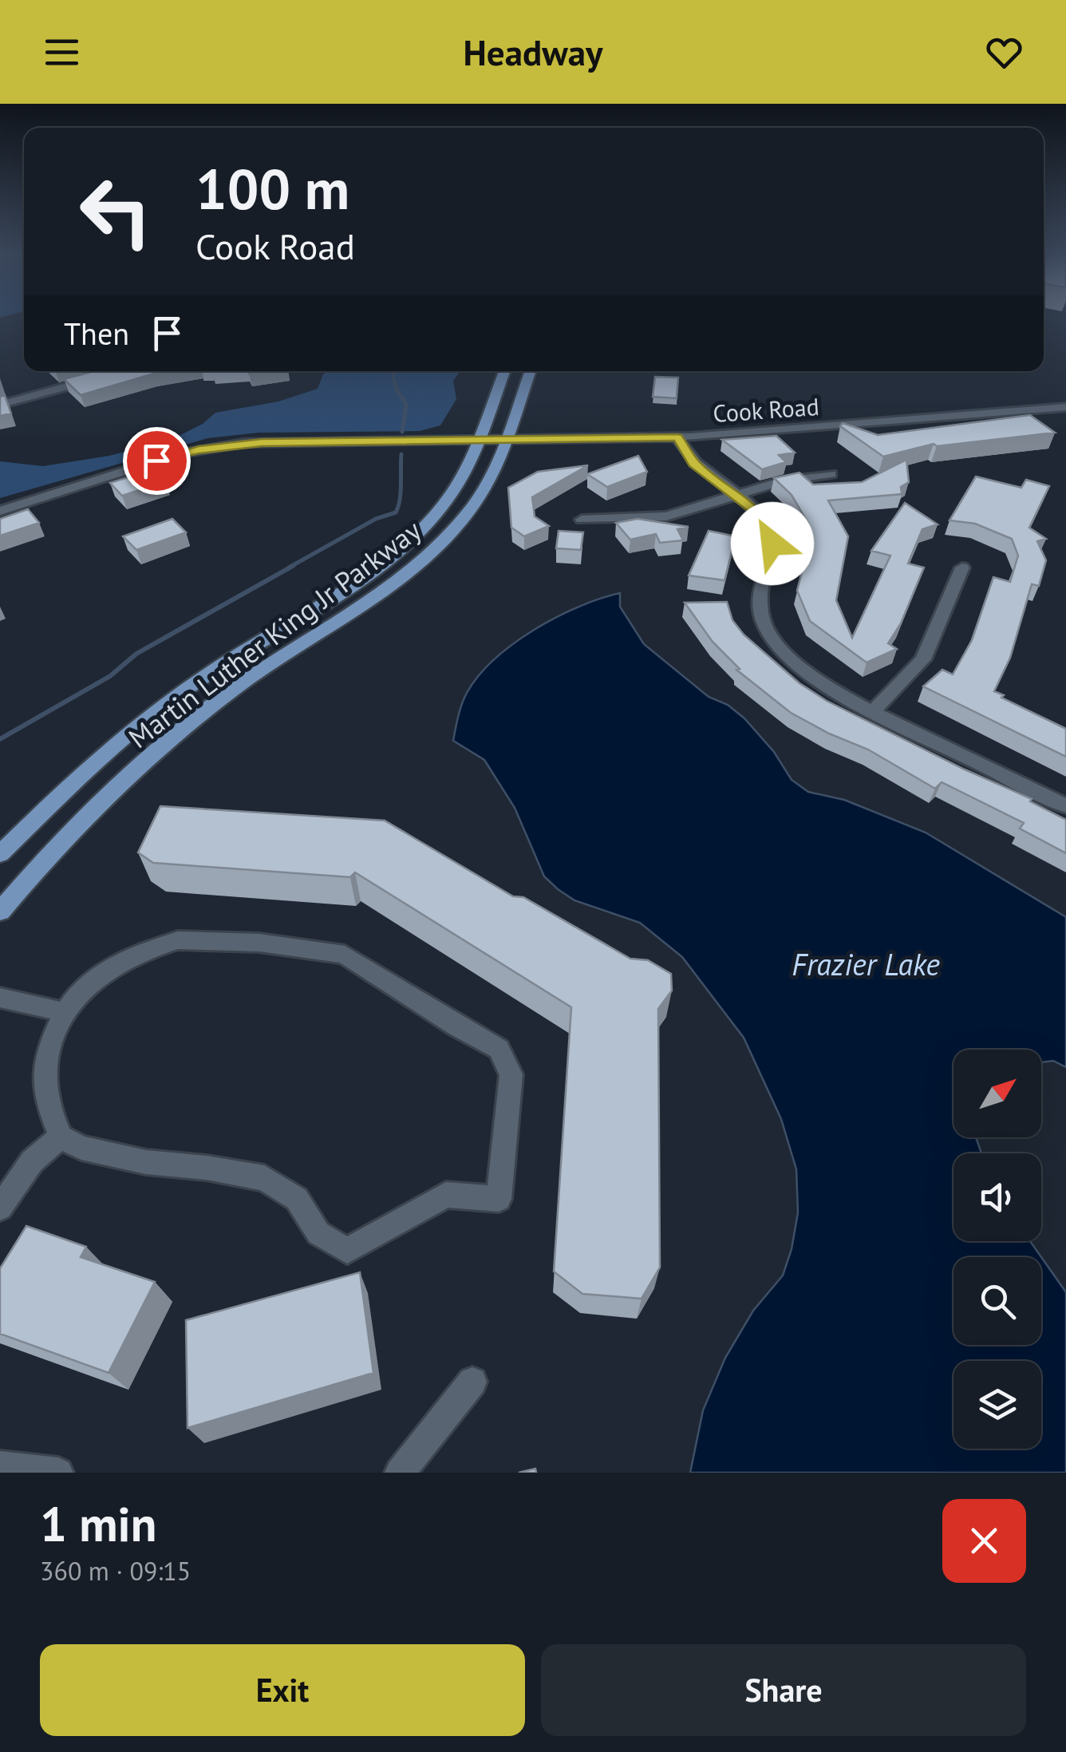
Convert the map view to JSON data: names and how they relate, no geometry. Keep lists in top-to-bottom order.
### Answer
{
  "streets": {
    "main road": ["Martin Luther King Jr Parkway"],
    "street": ["Cook Road"]
  },
  "crossings": [
    ["Cook Road", "Martin Luther King Jr Parkway"]
  ],
  "water": ["Frazier Lake"],
  "north": "top right",
  "page": {
    "header": "Headway",
    "turn": ["100 m", "Cook Road"],
    "then": "Then",
    "heading": ["1 min", "360 m · 09:15"],
    "buttons": ["Exit", "Share"]
  }
}
